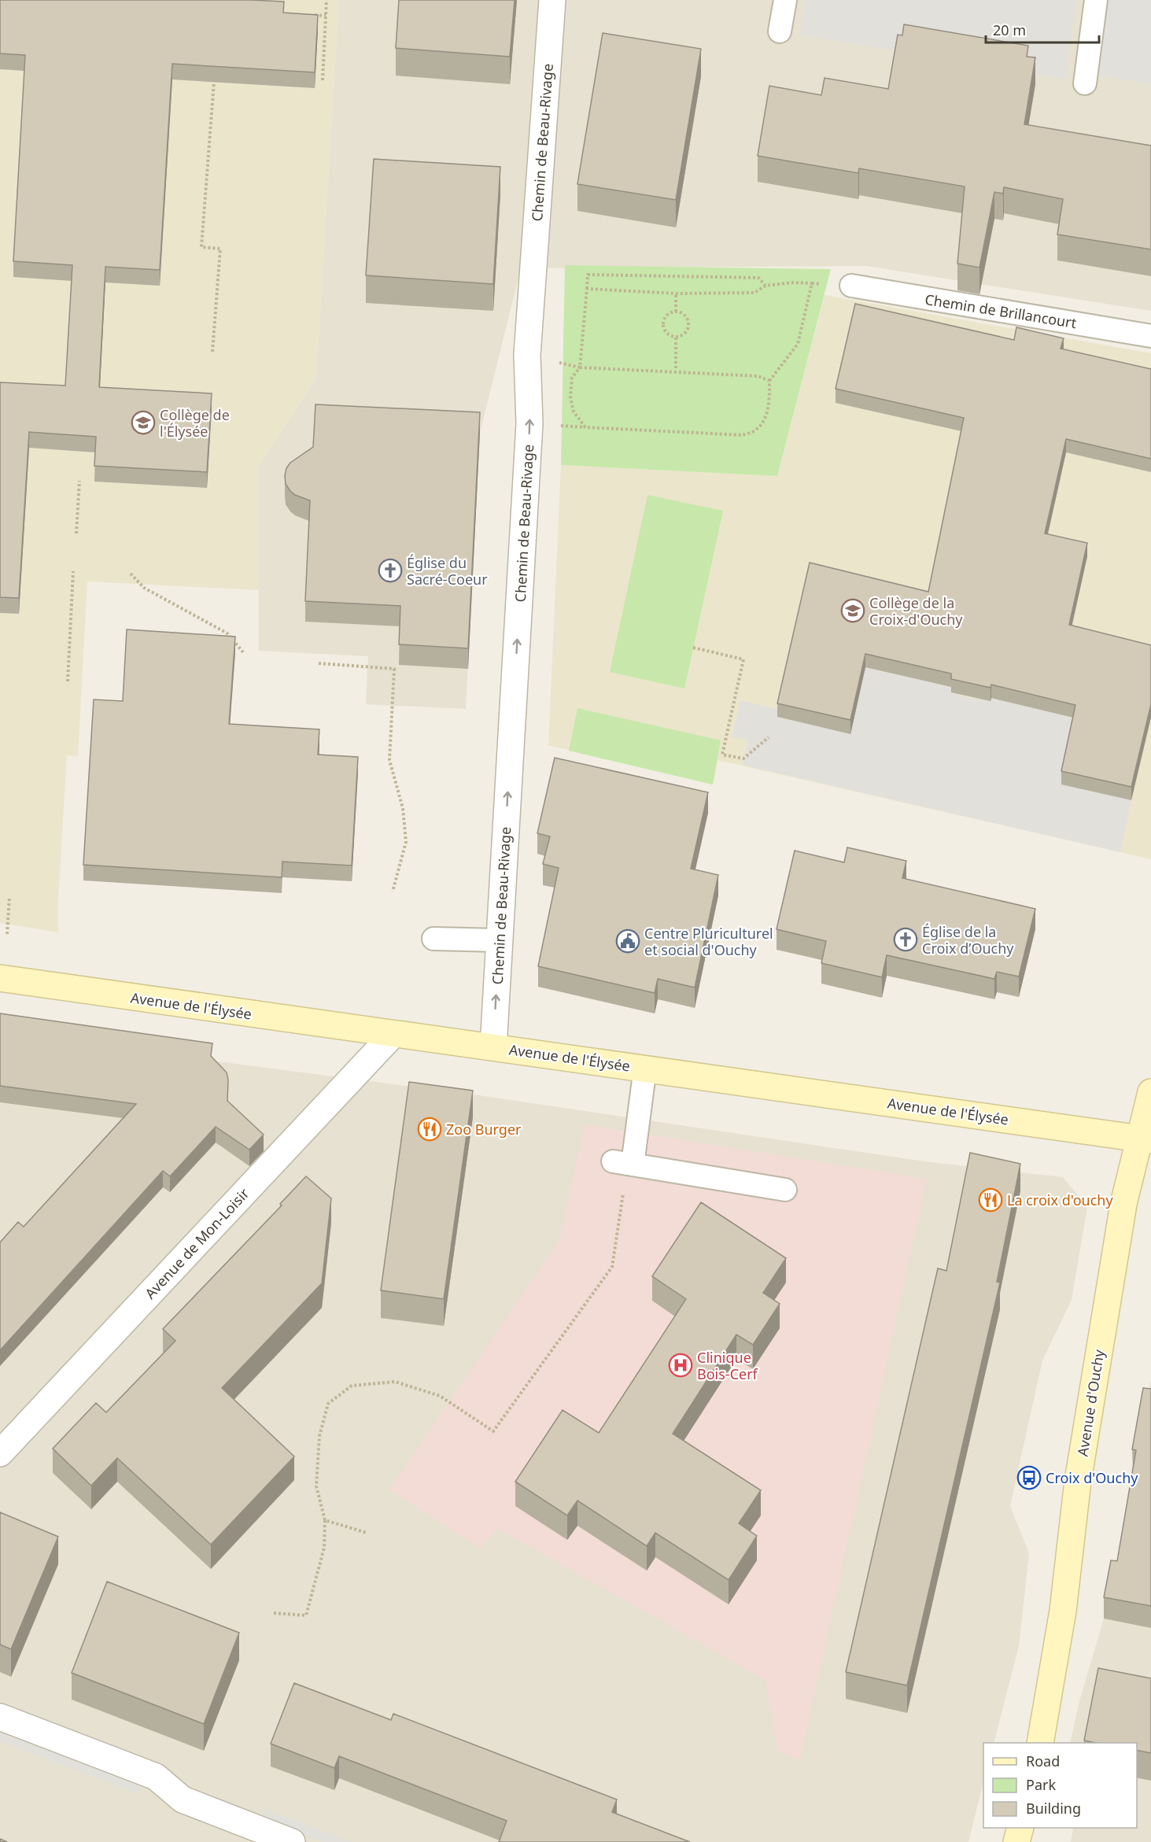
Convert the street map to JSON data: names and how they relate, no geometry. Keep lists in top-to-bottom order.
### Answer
{
  "streets": {
    "main road": ["Avenue de l'Élysée", "Avenue d'Ouchy"],
    "street": ["Chemin de Beau-Rivage", "Avenue de Mon-Loisir"],
    "lane": ["Chemin de Brillancourt"]
  },
  "crossings": [
    ["Chemin de Beau-Rivage", "Avenue de l'Élysée"],
    ["Avenue de l'Élysée", "Avenue de Mon-Loisir"],
    ["Avenue de l'Élysée", "Avenue d'Ouchy"]
  ],
  "one_way": ["Chemin de Beau-Rivage"],
  "places": {
    "school or university": ["Collège de l'Élysée", "Collège de la Croix-d'Ouchy"],
    "church": ["Église du Sacré-Coeur", "Église de la Croix d’Ouchy"],
    "public building": ["Centre Pluriculturel et social d'Ouchy"],
    "restaurant": ["Zoo Burger", "La croix d'ouchy"],
    "hospital": ["Clinique Bois-Cerf"],
    "bus stop": ["Croix d'Ouchy"]
  },
  "legend": ["Road", "Park", "Building"],
  "scale_bar": "20 m"
}
